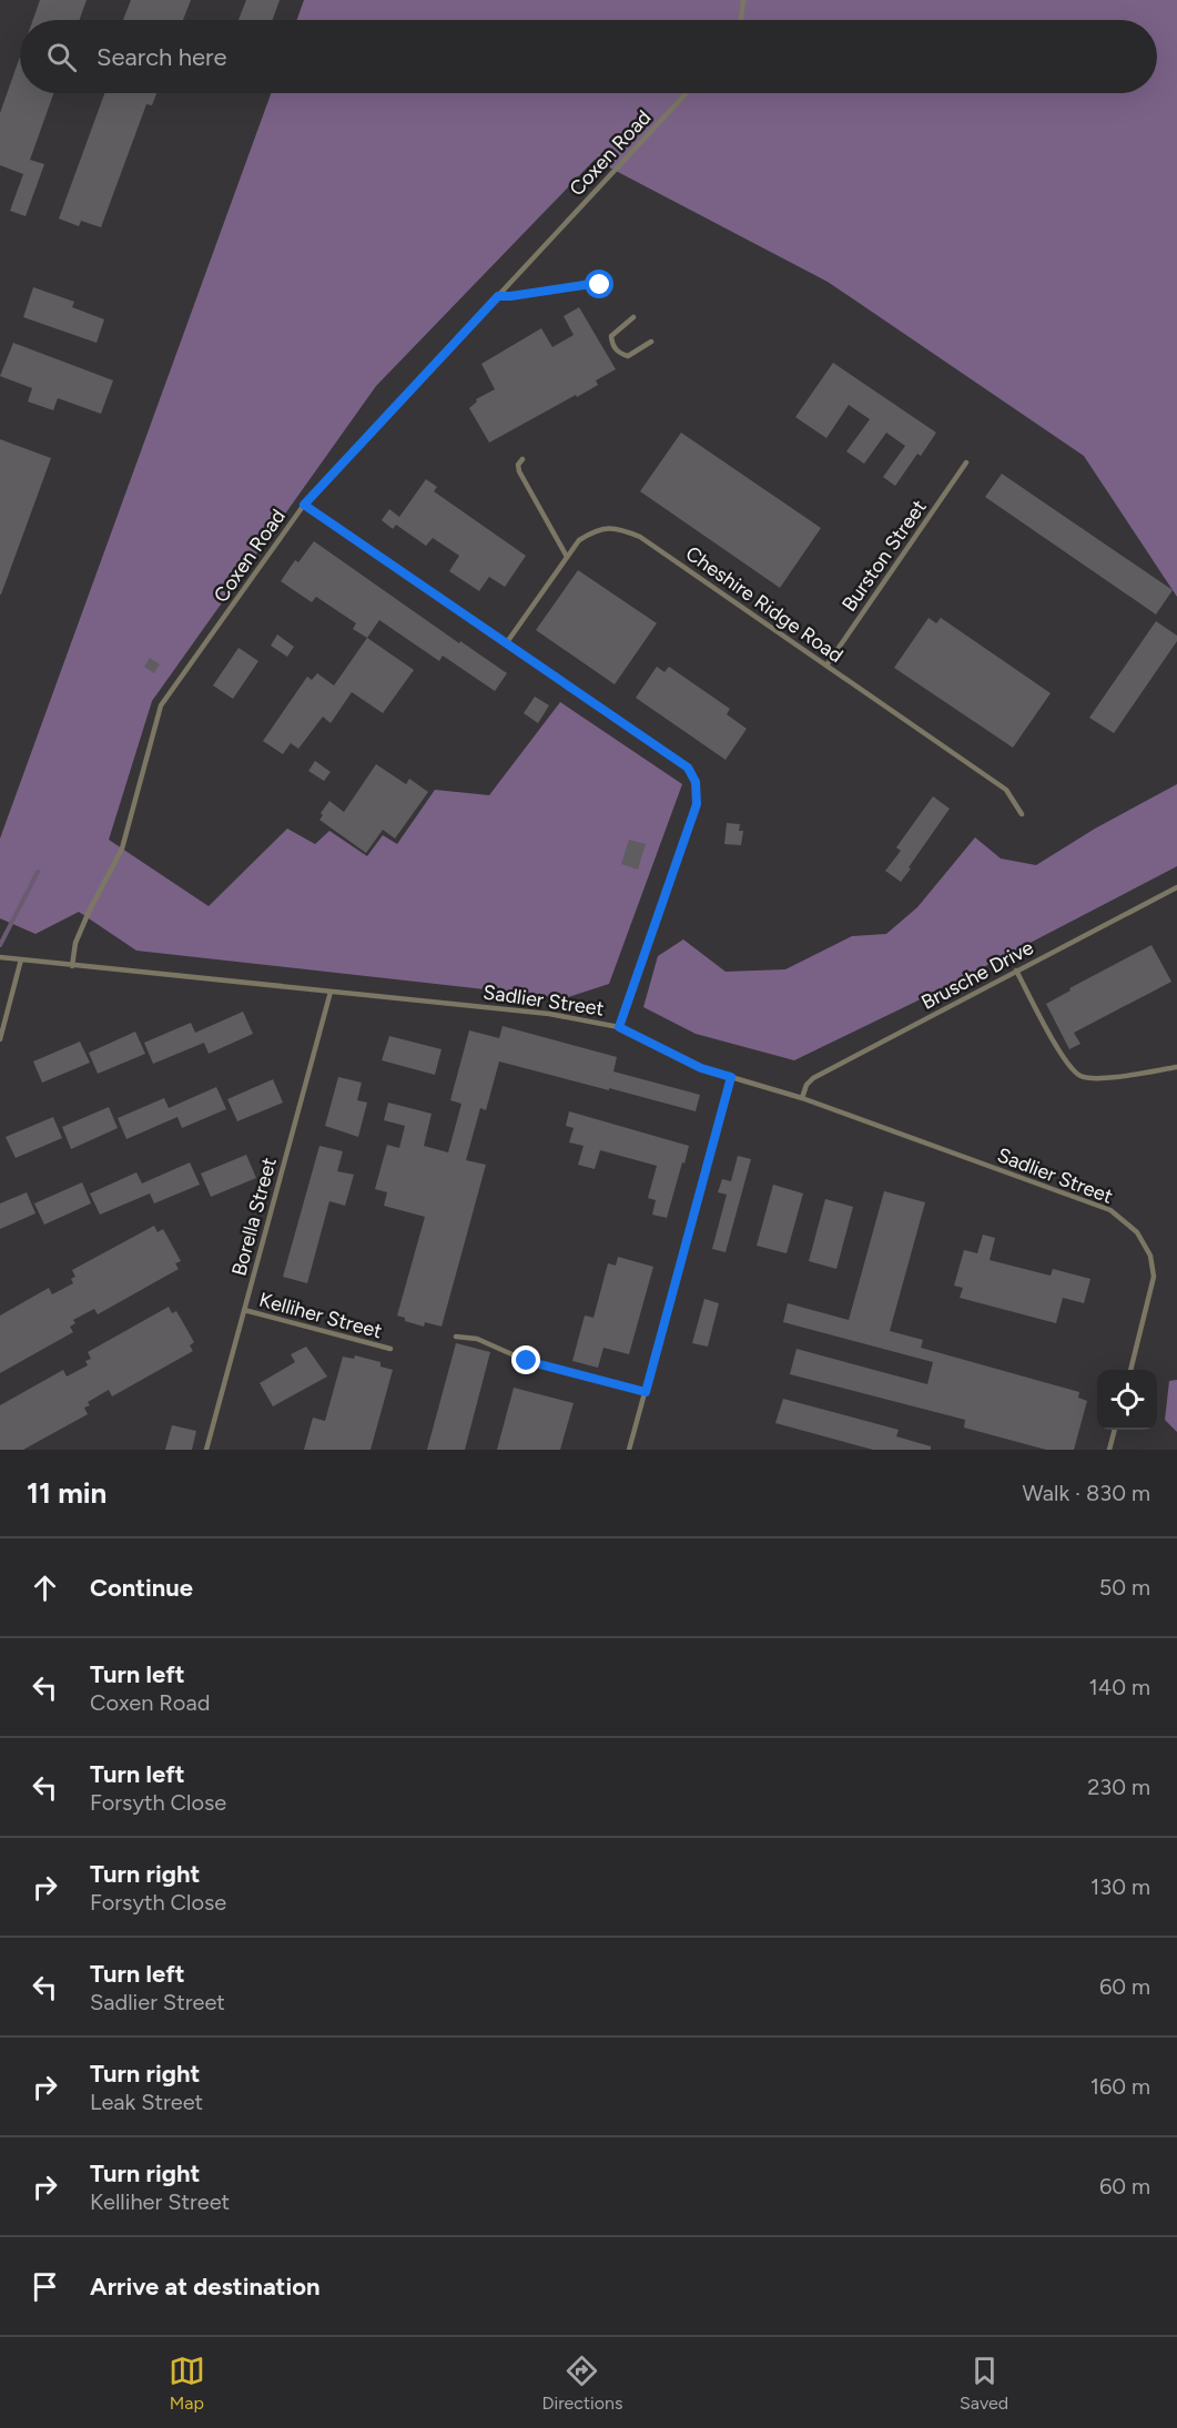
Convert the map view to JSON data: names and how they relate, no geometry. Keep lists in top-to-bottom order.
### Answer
{
  "streets": {
    "lane": [
      "Coxen Road",
      "Burston Street",
      "Cheshire Ridge Road",
      "Brusche Drive",
      "Sadlier Street",
      "Borella Street",
      "Kelliher Street"
    ]
  },
  "crossings": [
    ["Coxen Road", "Sadlier Street"],
    ["Burston Street", "Cheshire Ridge Road"],
    ["Brusche Drive", "Sadlier Street"],
    ["Sadlier Street", "Borella Street"],
    ["Borella Street", "Kelliher Street"]
  ],
  "page": {
    "search": "Search here",
    "heading": ["11 min", "Walk · 830 m"],
    "list": [
      ["Continue", "50 m"],
      ["Turn left", "Coxen Road", "140 m"],
      ["Turn left", "Forsyth Close", "230 m"],
      ["Turn right", "Forsyth Close", "130 m"],
      ["Turn left", "Sadlier Street", "60 m"],
      ["Turn right", "Leak Street", "160 m"],
      ["Turn right", "Kelliher Street", "60 m"],
      "Arrive at destination"
    ],
    "nav": ["Map", "Directions", "Saved"]
  }
}
